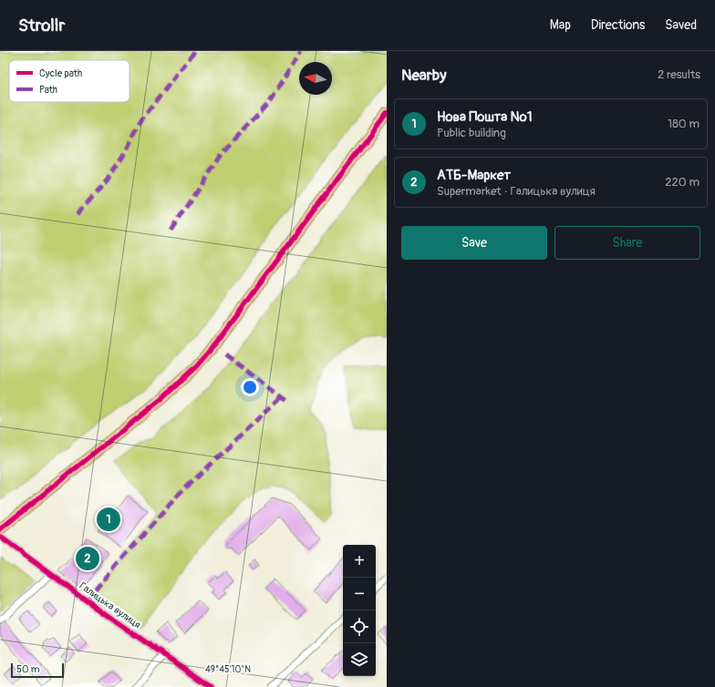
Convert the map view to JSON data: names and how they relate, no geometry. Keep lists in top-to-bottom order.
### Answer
{
  "streets": {
    "street": ["Галицька вулиця"]
  },
  "legend": ["Cycle path", "Path"],
  "scale_bar": "50 m",
  "north": "left",
  "page": {
    "header": "Strollr",
    "nav": ["Map", "Directions", "Saved"],
    "heading": ["Nearby", "2 results"],
    "list": [
      {
        "mark": "1",
        "name": "Нова Пошта №1",
        "note": "Public building",
        "value": "180 m"
      },
      {
        "mark": "2",
        "name": "АТБ-Маркет",
        "note": "Supermarket · Галицька вулиця",
        "value": "220 m"
      }
    ],
    "buttons": ["Save", "Share"],
    "pins": ["1", "2"],
    "map_buttons": ["+", "−"],
    "scale": "50 m"
  },
  "coordinates": ["49°45'10\"N"]
}
